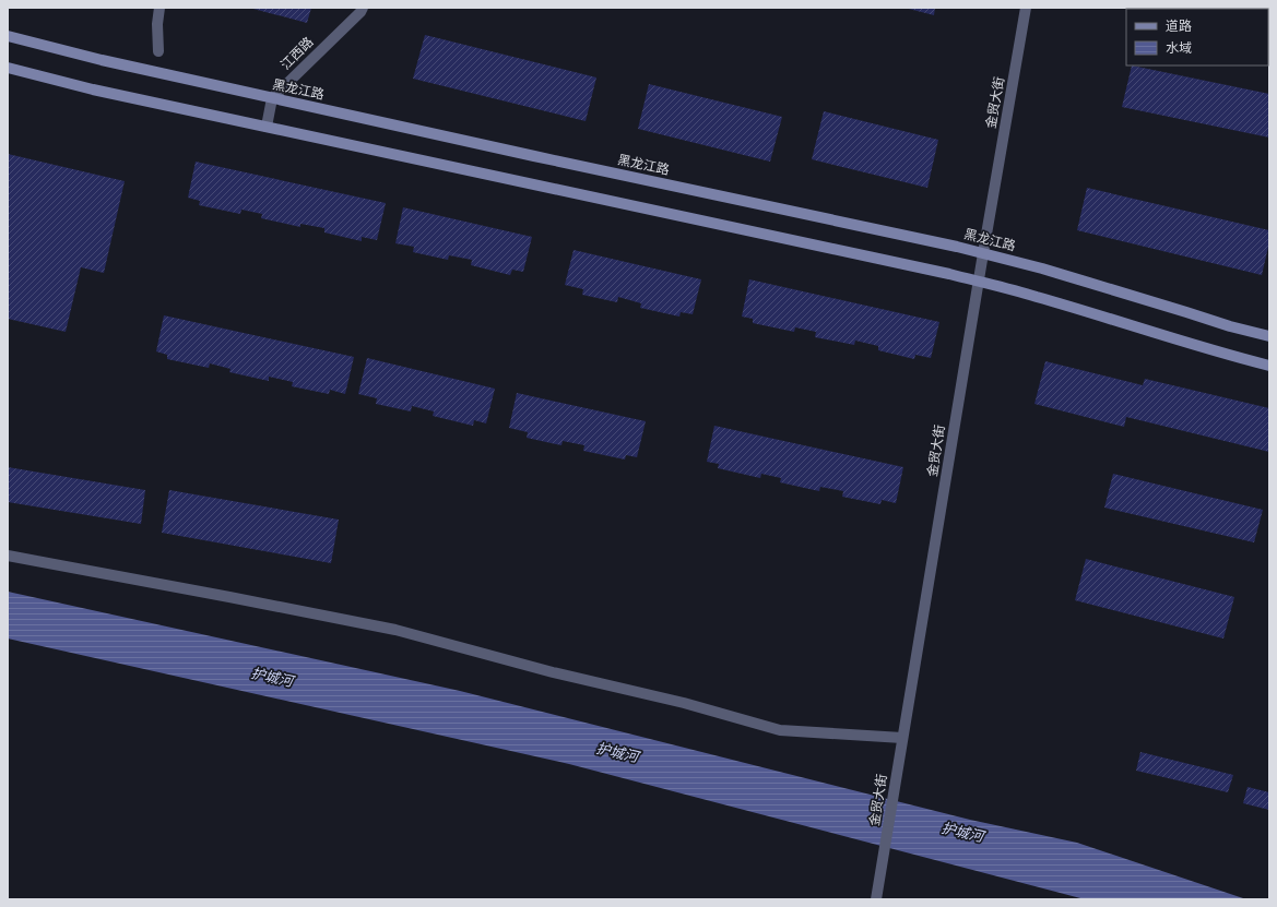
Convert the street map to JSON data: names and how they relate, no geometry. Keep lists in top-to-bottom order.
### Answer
{
  "streets": {
    "main road": ["黑龙江路"],
    "street": ["江西路", "金贸大街"]
  },
  "crossings": [
    ["江西路", "黑龙江路"],
    ["黑龙江路", "金贸大街"]
  ],
  "water": ["护城河"],
  "legend": ["道路", "水域"]
}
